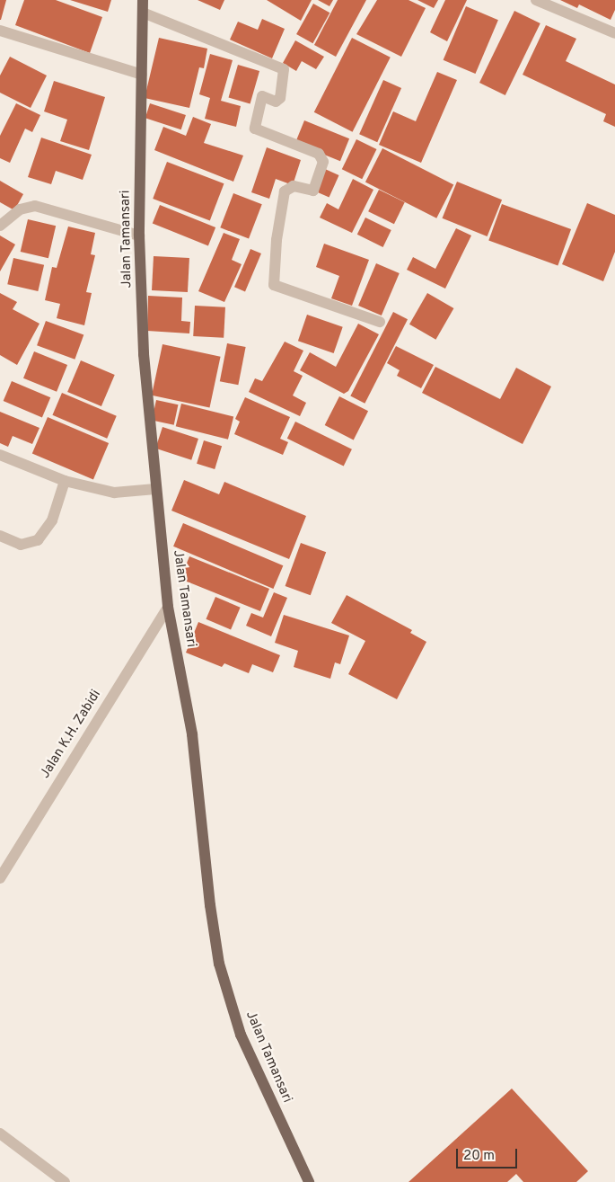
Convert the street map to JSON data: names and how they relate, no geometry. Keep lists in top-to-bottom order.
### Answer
{
  "streets": {
    "main road": ["Jalan Tamansari"],
    "street": ["Jalan K.H. Zabidi"]
  },
  "crossings": [
    ["Jalan Tamansari", "Jalan K.H. Zabidi"]
  ],
  "scale_bar": "20 m"
}
